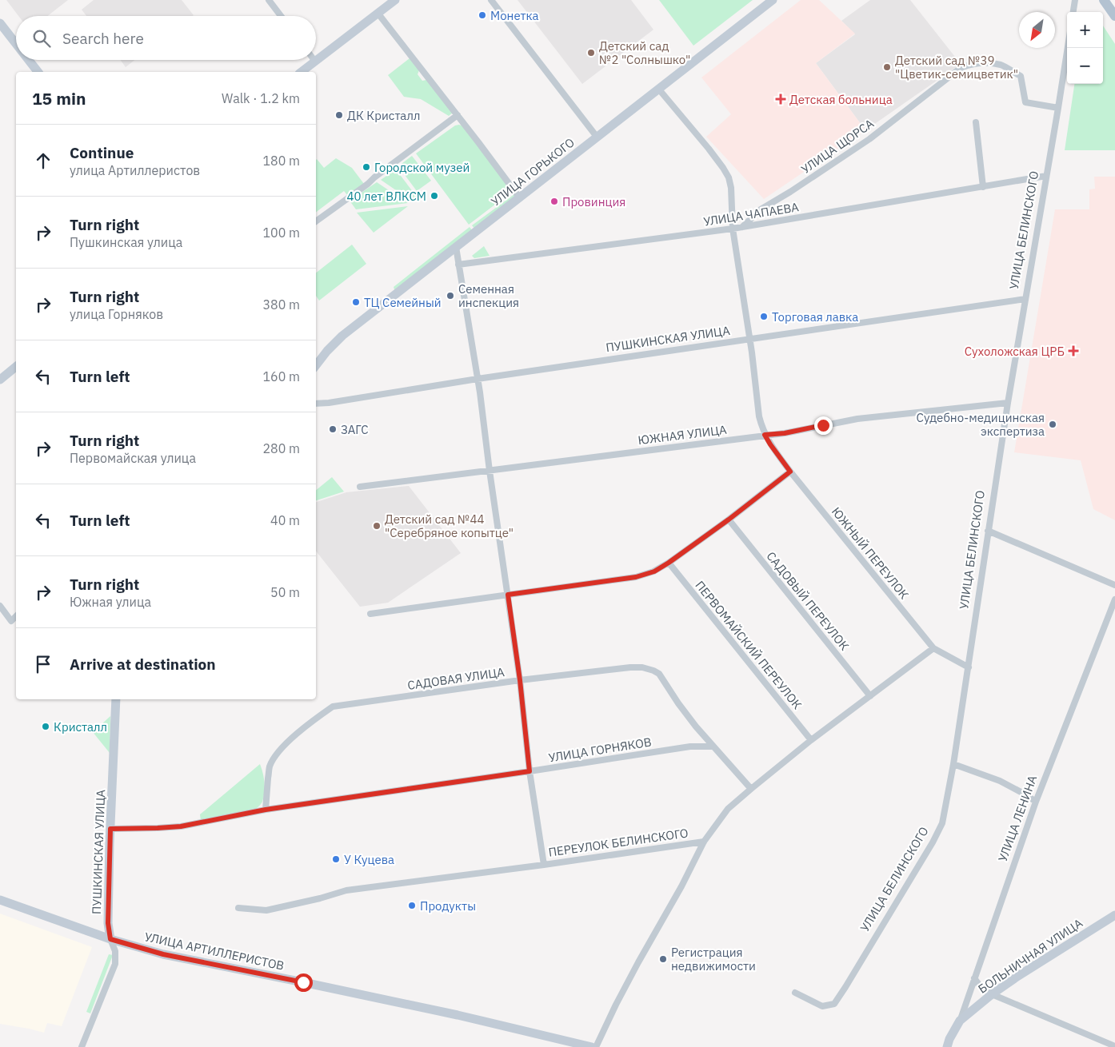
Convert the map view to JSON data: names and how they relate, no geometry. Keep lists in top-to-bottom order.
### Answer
{
  "streets": {
    "street": [
      "УЛИЦА ЩОРСА",
      "УЛИЦА ГОРЬКОГО",
      "УЛИЦА ЧАПАЕВА",
      "УЛИЦА БЕЛИНСКОГО",
      "ПУШКИНСКАЯ УЛИЦА",
      "ЮЖНАЯ УЛИЦА",
      "ЮЖНЫЙ ПЕРЕУЛОК",
      "САДОВЫЙ ПЕРЕУЛОК",
      "ПЕРВОМАЙСКИЙ ПЕРЕУЛОК",
      "САДОВАЯ УЛИЦА",
      "УЛИЦА ГОРНЯКОВ",
      "УЛИЦА ЛЕНИНА",
      "ПЕРЕУЛОК БЕЛИНСКОГО",
      "УЛИЦА АРТИЛЛЕРИСТОВ",
      "БОЛЬНИЧНАЯ УЛИЦА"
    ]
  },
  "crossings": [
    ["УЛИЦА ЩОРСА", "УЛИЦА ЧАПАЕВА"],
    ["УЛИЦА ЩОРСА", "УЛИЦА БЕЛИНСКОГО"],
    ["УЛИЦА ГОРЬКОГО", "ЮЖНЫЙ ПЕРЕУЛОК"],
    ["УЛИЦА ЧАПАЕВА", "УЛИЦА БЕЛИНСКОГО"],
    ["УЛИЦА ЧАПАЕВА", "ЮЖНЫЙ ПЕРЕУЛОК"],
    ["УЛИЦА БЕЛИНСКОГО", "ПУШКИНСКАЯ УЛИЦА"],
    ["УЛИЦА БЕЛИНСКОГО", "ЮЖНАЯ УЛИЦА"],
    ["ПУШКИНСКАЯ УЛИЦА", "ЮЖНЫЙ ПЕРЕУЛОК"],
    ["ПУШКИНСКАЯ УЛИЦА", "УЛИЦА ГОРНЯКОВ"],
    ["ПУШКИНСКАЯ УЛИЦА", "УЛИЦА АРТИЛЛЕРИСТОВ"],
    ["ЮЖНАЯ УЛИЦА", "ЮЖНЫЙ ПЕРЕУЛОК"],
    ["ЮЖНЫЙ ПЕРЕУЛОК", "ПЕРЕУЛОК БЕЛИНСКОГО"],
    ["САДОВЫЙ ПЕРЕУЛОК", "ПЕРЕУЛОК БЕЛИНСКОГО"],
    ["ПЕРВОМАЙСКИЙ ПЕРЕУЛОК", "ПЕРЕУЛОК БЕЛИНСКОГО"],
    ["САДОВАЯ УЛИЦА", "УЛИЦА ГОРНЯКОВ"],
    ["УЛИЦА ЛЕНИНА", "БОЛЬНИЧНАЯ УЛИЦА"]
  ],
  "places": {
    "other": [
      "Монетка",
      "Детский сад №2 \"Солнышко\"",
      "Детский сад №39 \"Цветик-семицветик\"",
      "ДК Кристалл",
      "Городской музей",
      "40 лет ВЛКСМ",
      "Провинция",
      "Семенная инспекция",
      "ТЦ Семейный",
      "Торговая лавка",
      "Судебно-медицинская экспертиза",
      "ЗАГС",
      "Детский сад №44 \"Серебряное копытце\"",
      "Кристалл",
      "У Куцева",
      "Продукты",
      "Регистрация недвижимости"
    ],
    "health": ["Детская больница", "Сухоложская ЦРБ"]
  },
  "north": "bottom left",
  "page": {
    "map_buttons": ["+", "−"],
    "search": "Search here",
    "heading": ["15 min", "Walk · 1.2 km"],
    "list": [
      ["Continue", "улица Артиллеристов", "180 m"],
      ["Turn right", "Пушкинская улица", "100 m"],
      ["Turn right", "улица Горняков", "380 m"],
      ["Turn left", "160 m"],
      ["Turn right", "Первомайская улица", "280 m"],
      ["Turn left", "40 m"],
      ["Turn right", "Южная улица", "50 m"],
      "Arrive at destination"
    ]
  }
}
